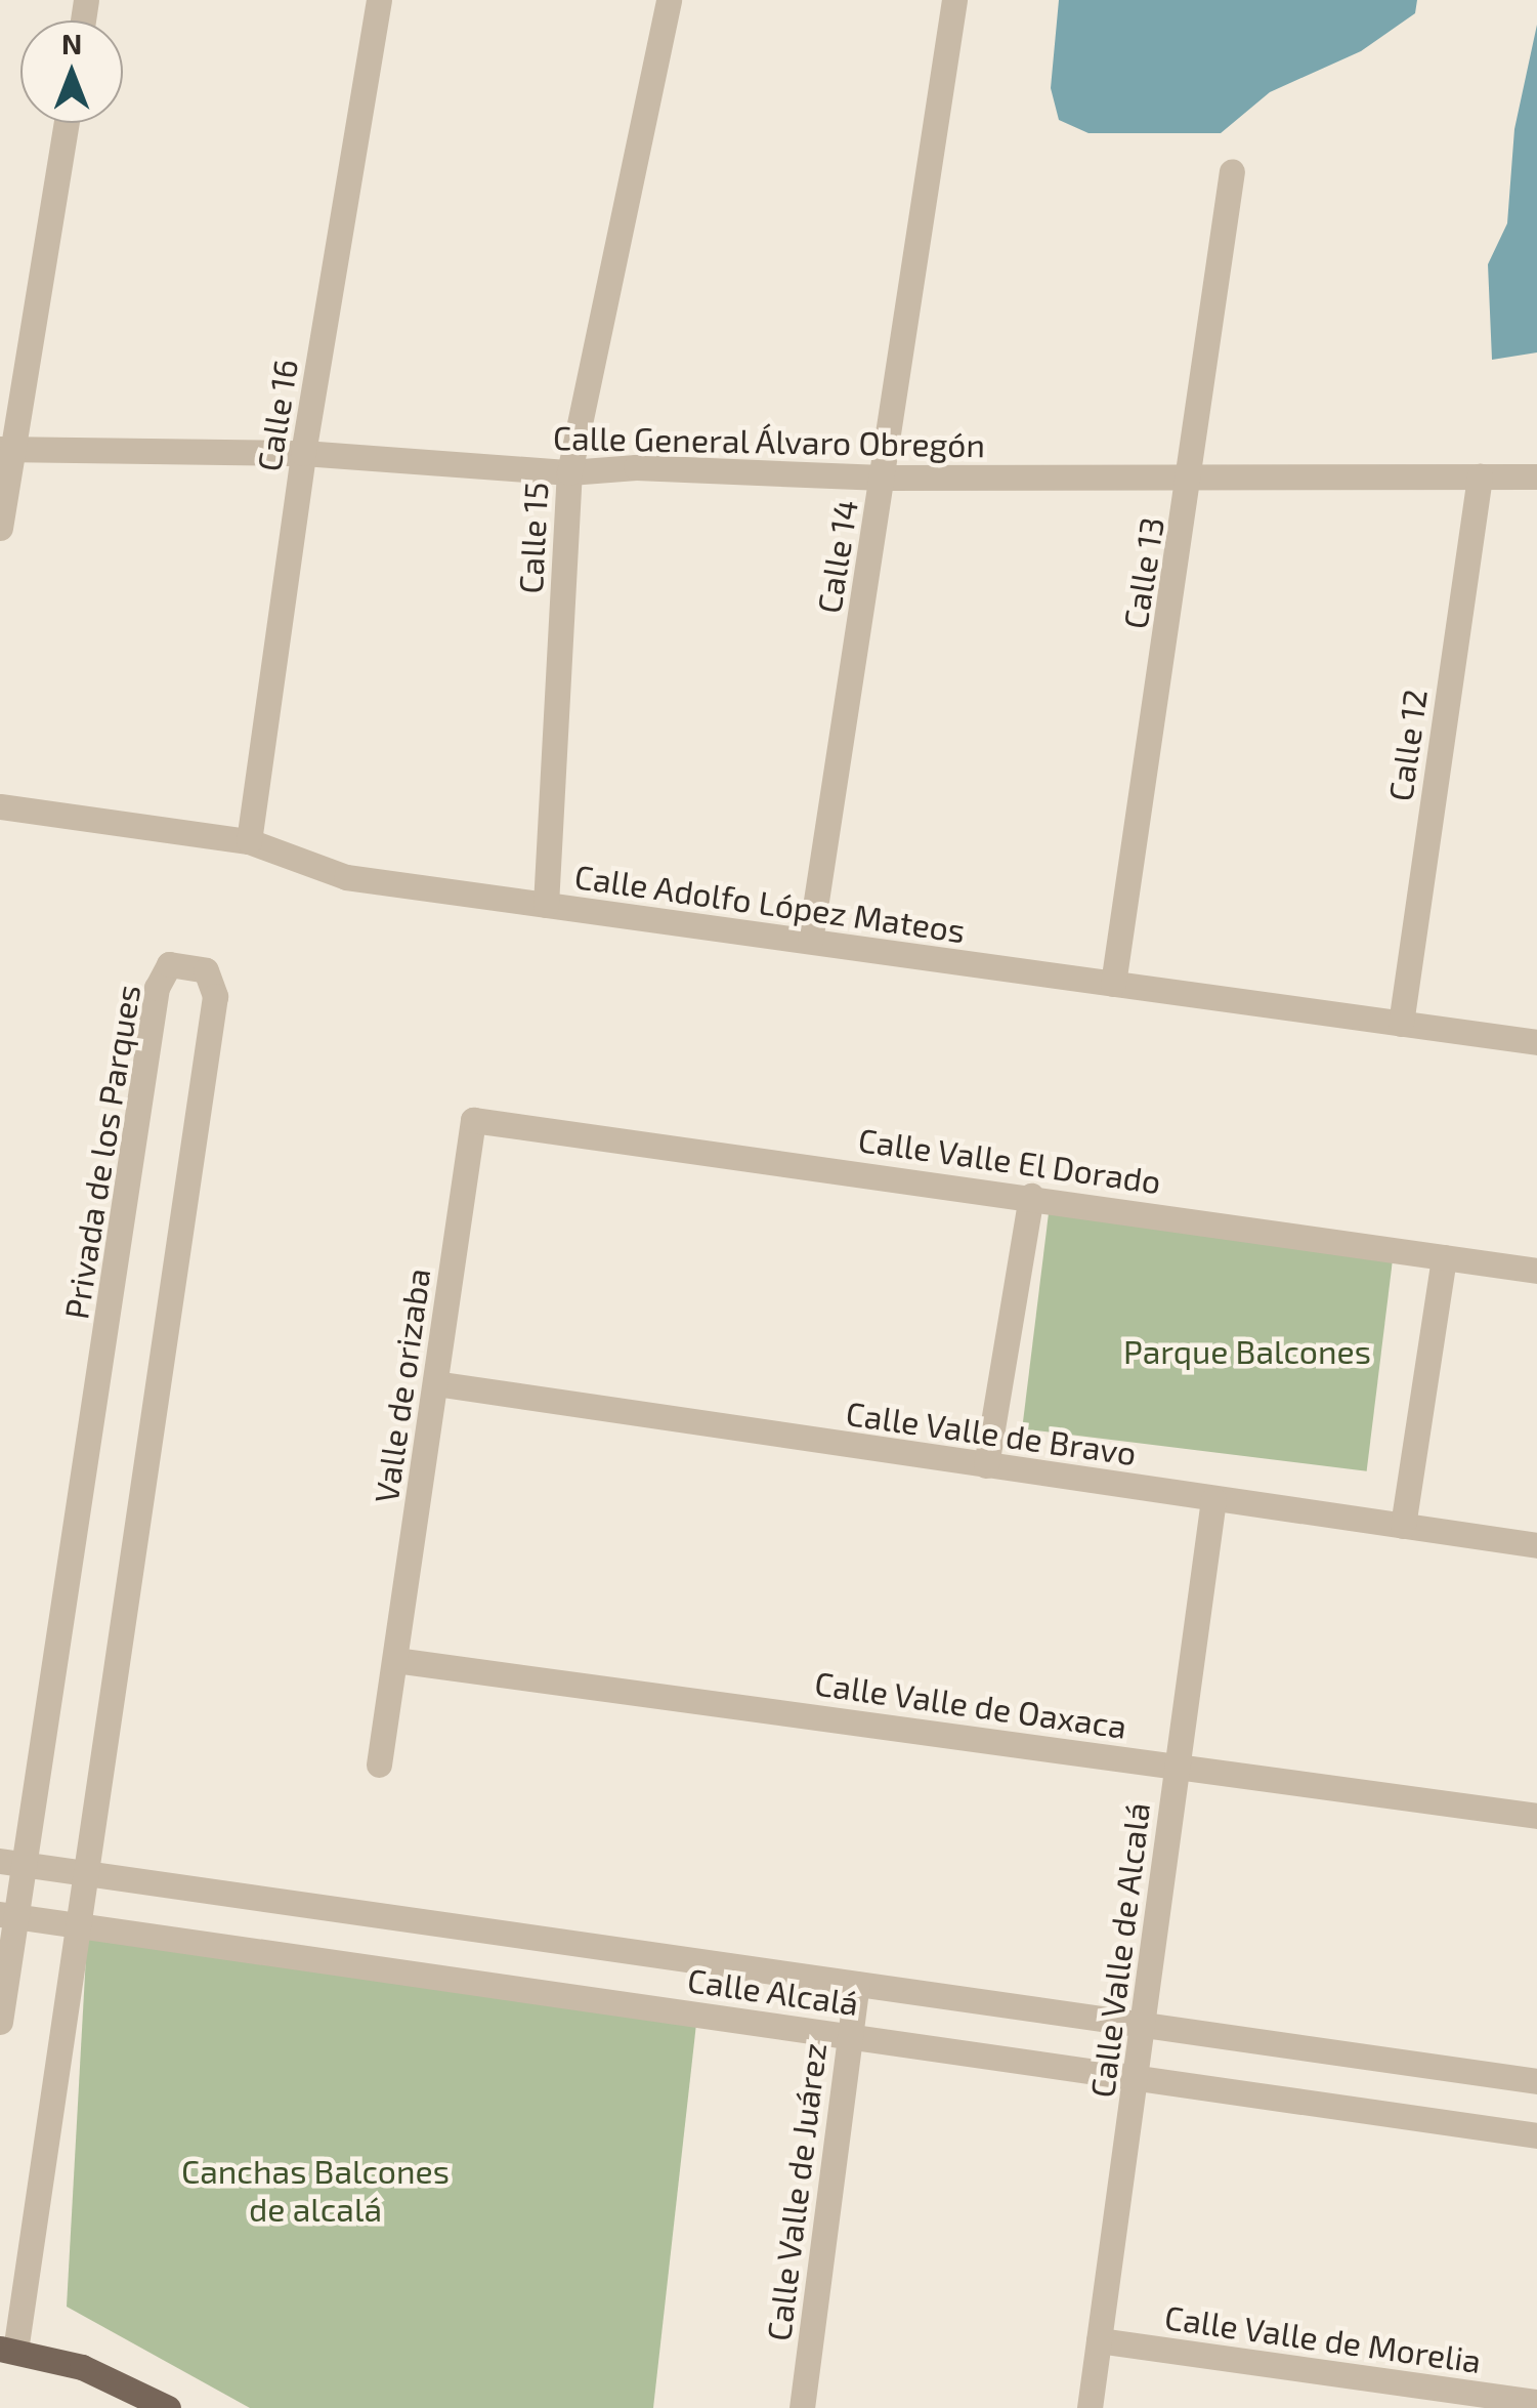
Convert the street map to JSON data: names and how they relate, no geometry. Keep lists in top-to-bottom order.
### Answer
{
  "streets": {
    "street": [
      "Calle 16",
      "Calle General Álvaro Obregón",
      "Calle 15",
      "Calle 14",
      "Calle 13",
      "Calle 12",
      "Calle Adolfo López Mateos",
      "Privada de los Parques",
      "Calle Valle El Dorado",
      "Valle de orizaba",
      "Calle Valle de Bravo",
      "Calle Valle de Oaxaca",
      "Calle Valle de Alcalá",
      "Calle Alcalá",
      "Calle Valle de Juárez",
      "Calle Valle de Morelia"
    ]
  },
  "crossings": [
    ["Calle 16", "Calle General Álvaro Obregón"],
    ["Calle 16", "Calle Adolfo López Mateos"],
    ["Calle General Álvaro Obregón", "Calle 15"],
    ["Calle General Álvaro Obregón", "Calle 14"],
    ["Calle General Álvaro Obregón", "Calle 13"],
    ["Calle General Álvaro Obregón", "Calle 12"],
    ["Calle 15", "Calle Adolfo López Mateos"],
    ["Calle 14", "Calle Adolfo López Mateos"],
    ["Calle 13", "Calle Adolfo López Mateos"],
    ["Calle 12", "Calle Adolfo López Mateos"],
    ["Privada de los Parques", "Calle Alcalá"],
    ["Calle Valle El Dorado", "Valle de orizaba"],
    ["Valle de orizaba", "Calle Valle de Bravo"],
    ["Valle de orizaba", "Calle Valle de Oaxaca"],
    ["Calle Valle de Bravo", "Calle Valle de Alcalá"],
    ["Calle Valle de Oaxaca", "Calle Valle de Alcalá"],
    ["Calle Valle de Alcalá", "Calle Alcalá"],
    ["Calle Valle de Alcalá", "Calle Valle de Morelia"],
    ["Calle Alcalá", "Calle Valle de Juárez"]
  ],
  "parks": ["Parque Balcones", "Canchas Balcones de alcalá"],
  "north": "top"
}
